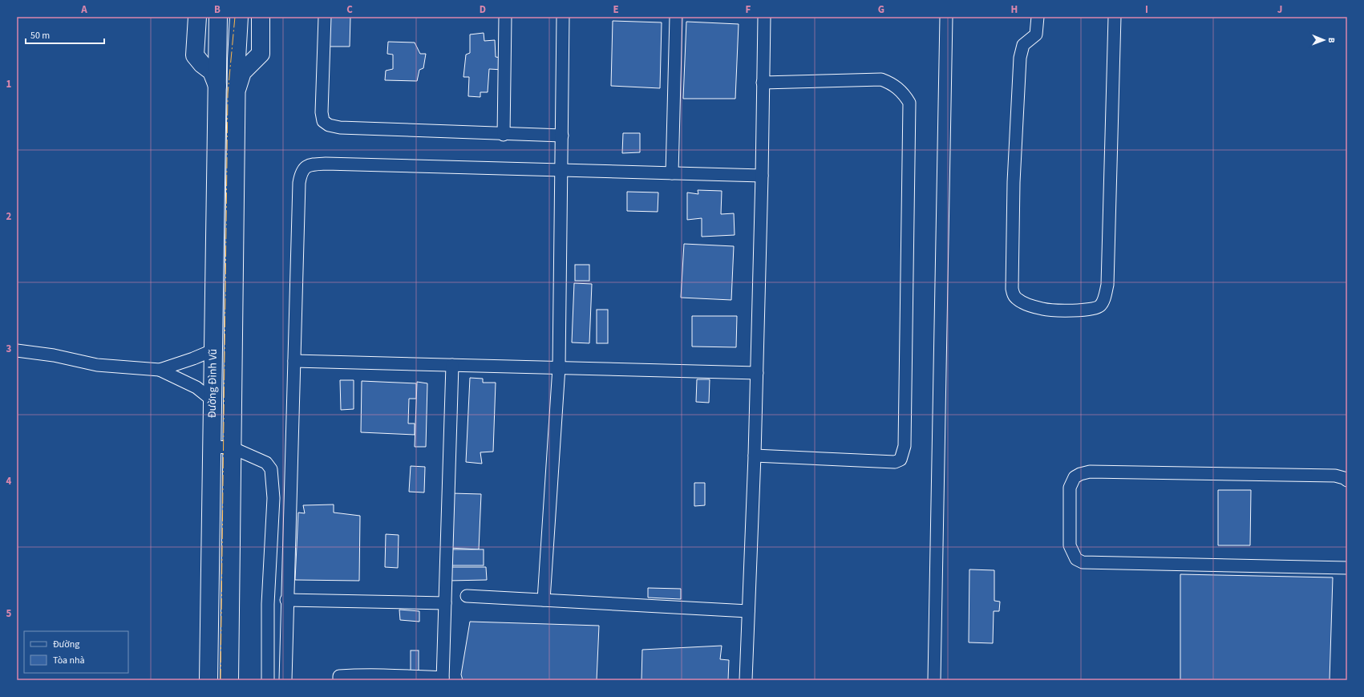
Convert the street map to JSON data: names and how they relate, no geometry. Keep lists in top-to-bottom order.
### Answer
{
  "streets": {
    "highway": ["Đường Đình Vũ"]
  },
  "legend": ["Đường", "Tòa nhà"],
  "scale_bar": "50 m",
  "north": "right",
  "grid": {
    "columns": [
      "A",
      "B",
      "C",
      "D",
      "E",
      "F",
      "G",
      "H",
      "I",
      "J"
    ],
    "rows": [
      "1",
      "2",
      "3",
      "4",
      "5"
    ]
  }
}
